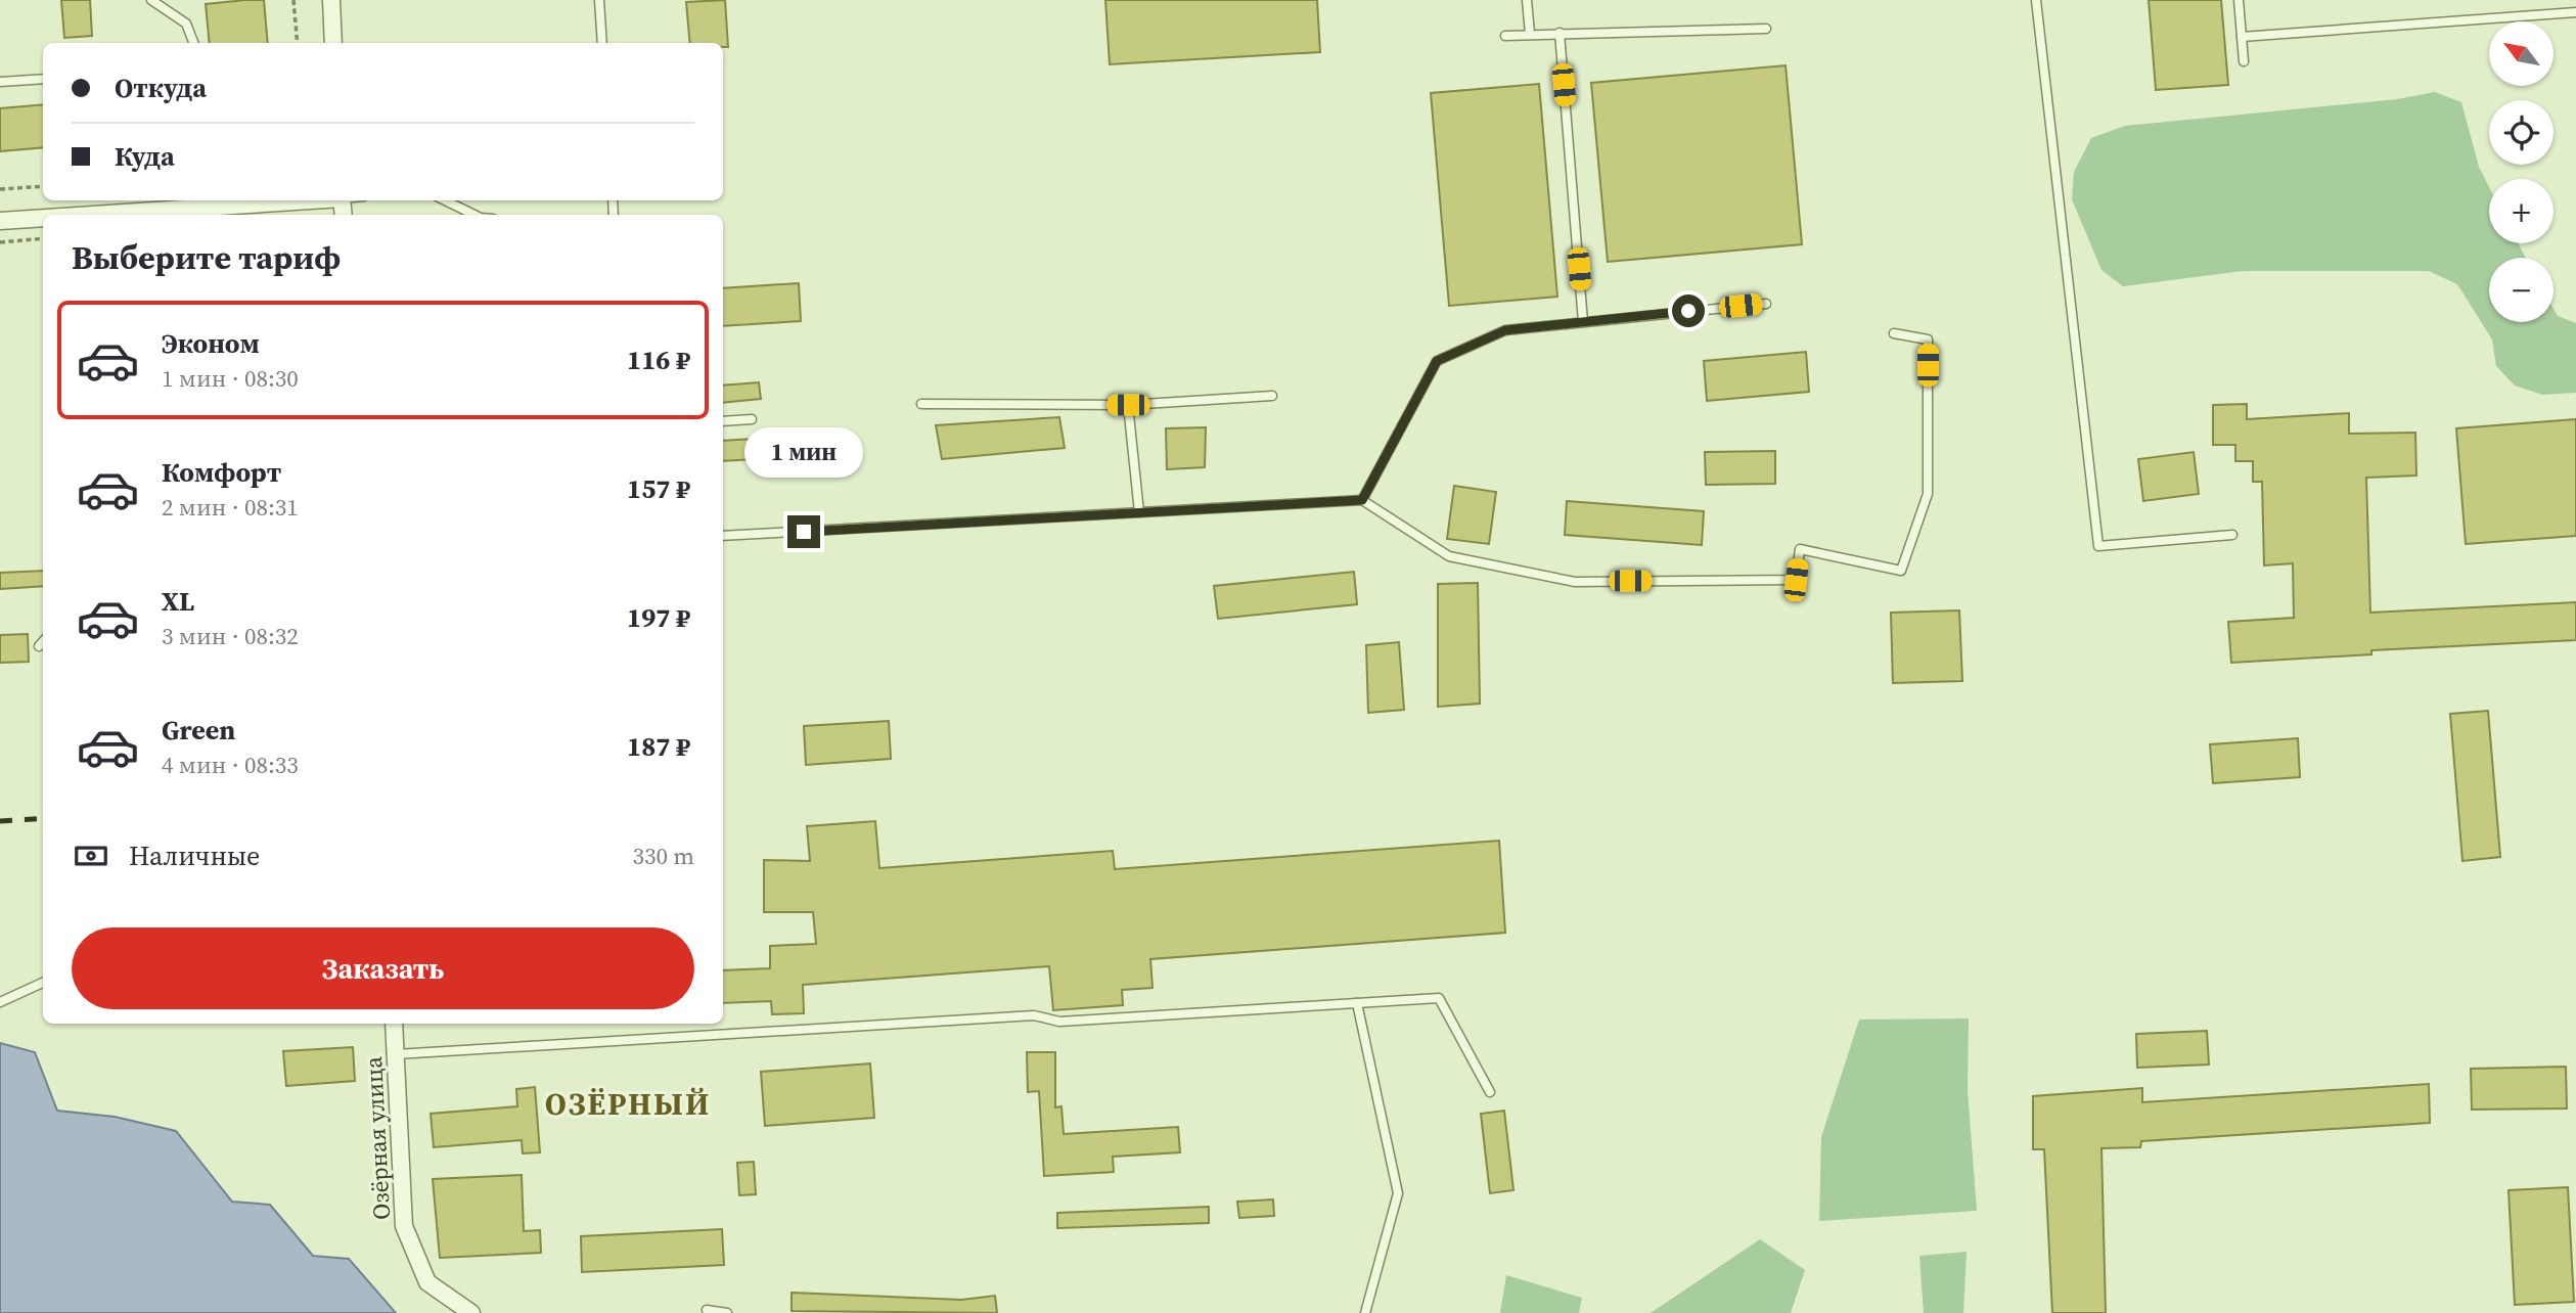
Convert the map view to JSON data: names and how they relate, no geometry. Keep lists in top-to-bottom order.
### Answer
{
  "streets": {
    "street": ["Озёрная улица"]
  },
  "districts": ["ОЗЁРНЫЙ"],
  "north": "top left",
  "page": {
    "map_buttons": ["+", "−"],
    "banner": ["Откуда", "Куда"],
    "heading": "Выберите тариф",
    "list": [
      {
        "name": "Эконом",
        "note": "1 мин · 08:30",
        "value": "116 ₽"
      },
      {
        "name": "Комфорт",
        "note": "2 мин · 08:31",
        "value": "157 ₽"
      },
      {
        "name": "XL",
        "note": "3 мин · 08:32",
        "value": "197 ₽"
      },
      {
        "name": "Green",
        "note": "4 мин · 08:33",
        "value": "187 ₽"
      }
    ],
    "bubble": "1 мин",
    "pay": ["Наличные", "330 m"],
    "buttons": "Заказать"
  }
}
